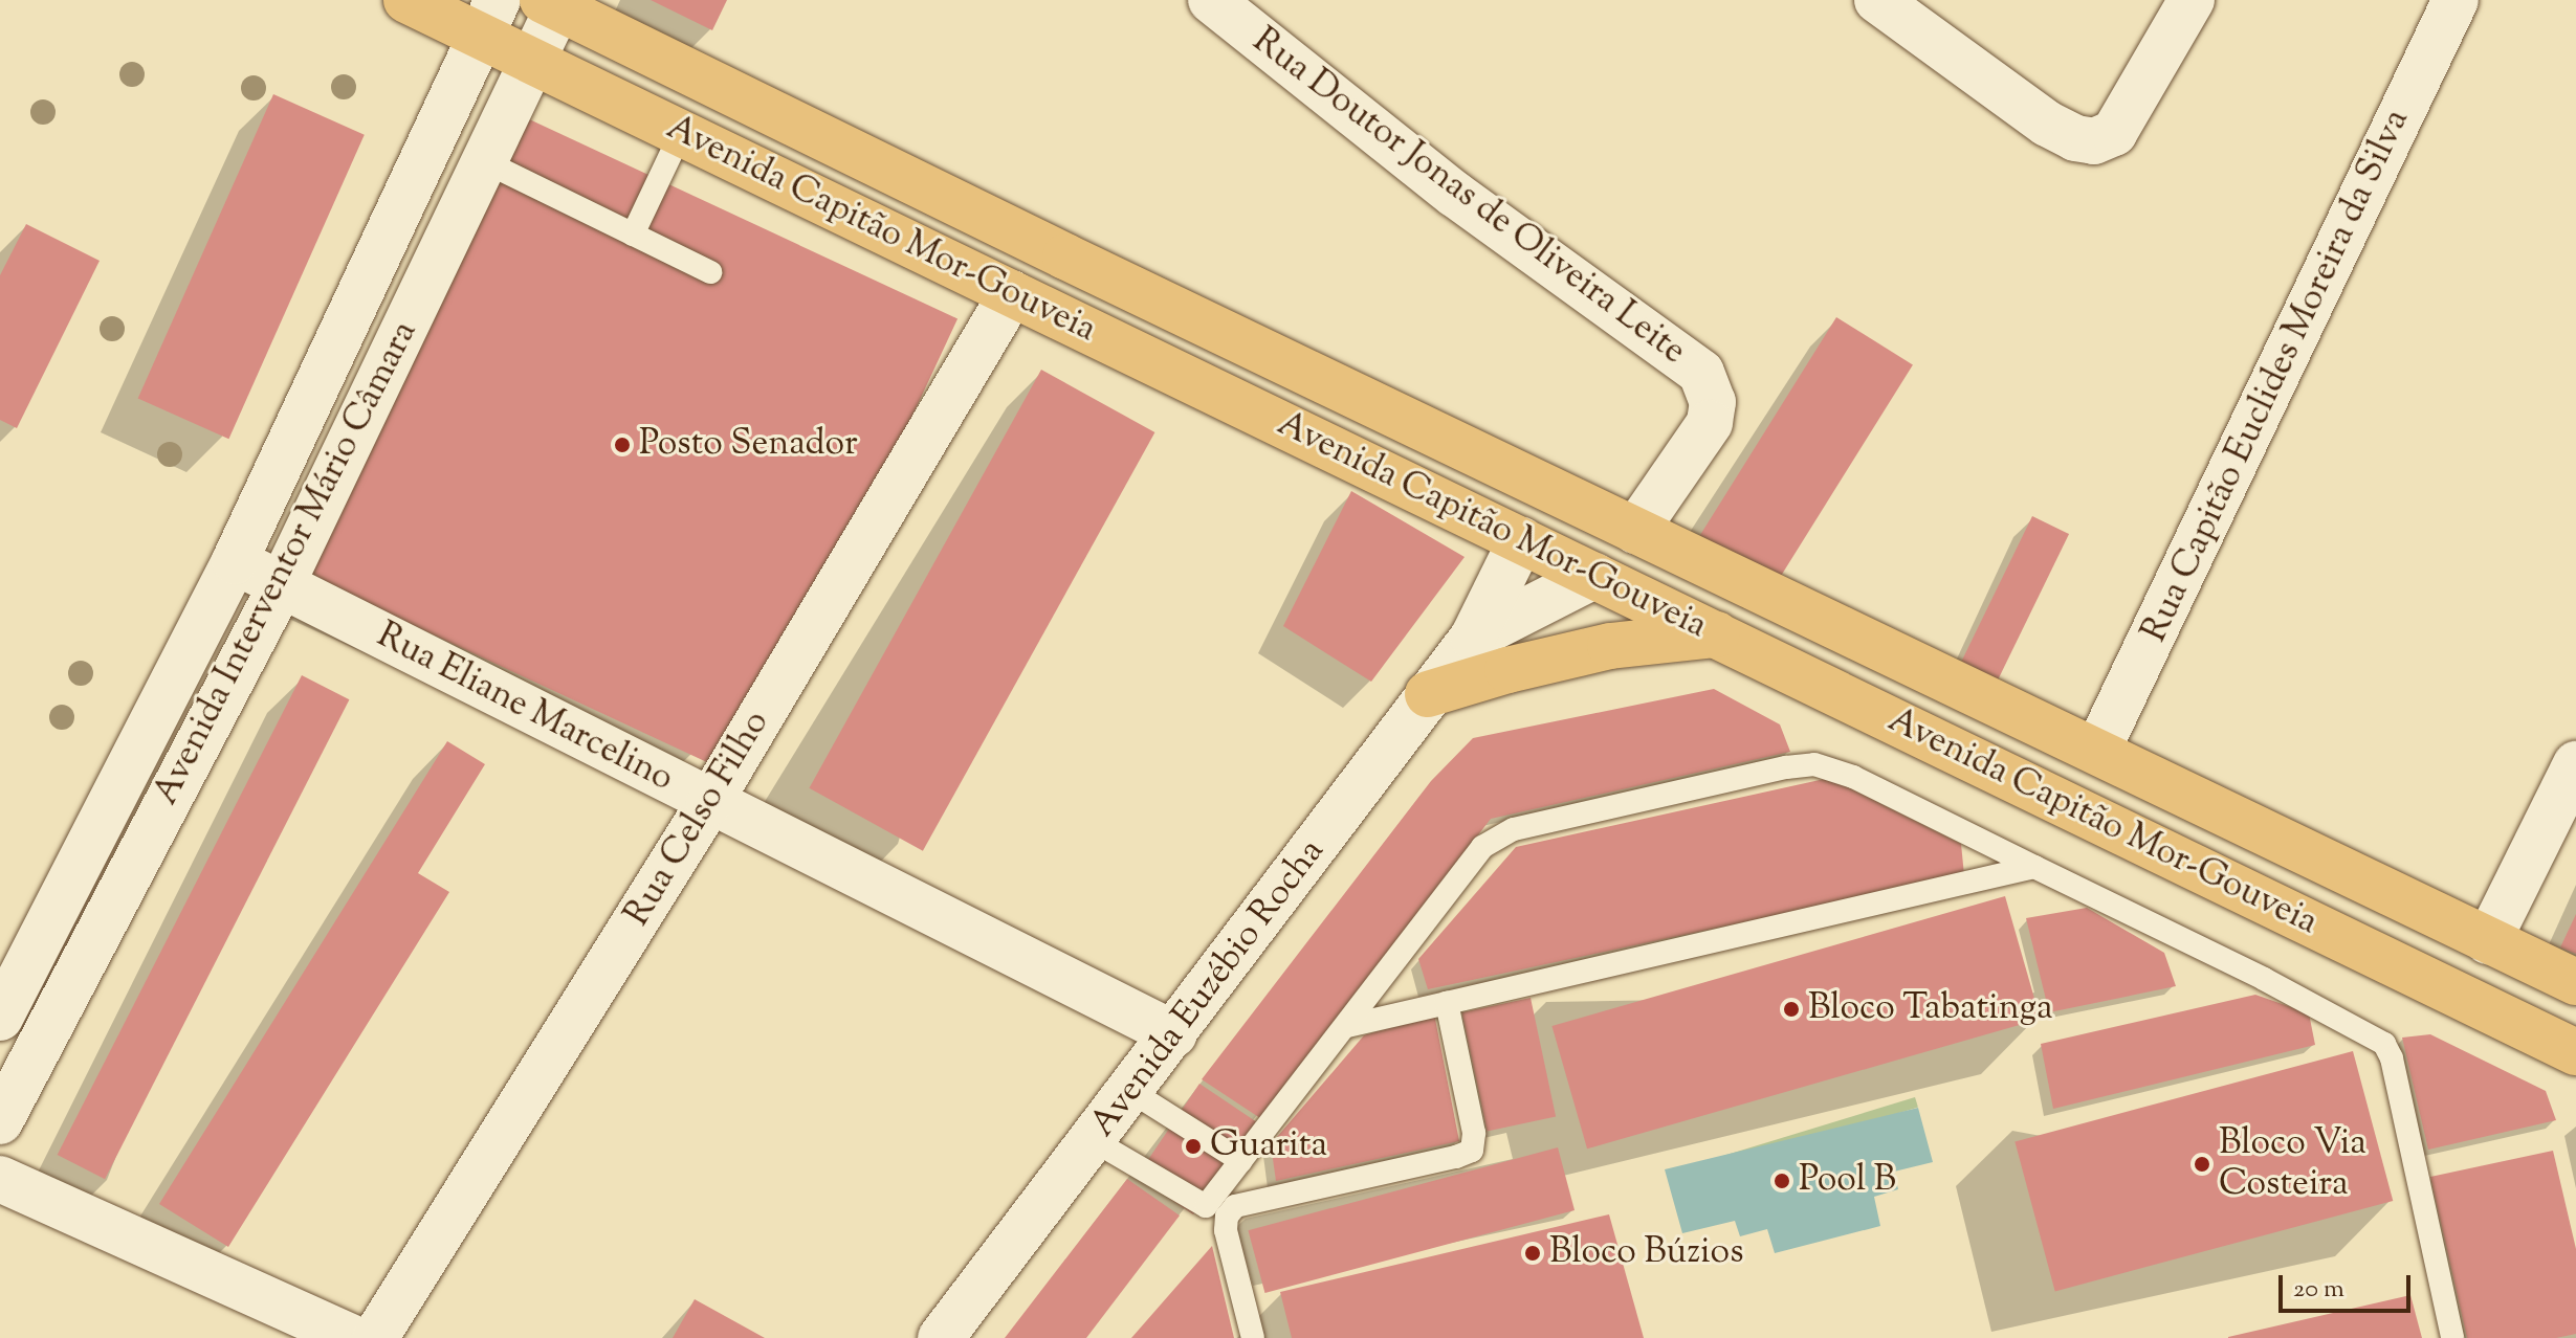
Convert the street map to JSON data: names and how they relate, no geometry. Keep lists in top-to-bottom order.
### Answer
{
  "streets": {
    "main road": ["Avenida Capitão Mor-Gouveia"],
    "street": [
      "Rua Doutor Jonas de Oliveira Leite",
      "Rua Capitão Euclides Moreira da Silva",
      "Avenida Interventor Mário Câmara",
      "Rua Eliane Marcelino",
      "Rua Celso Filho",
      "Avenida Euzébio Rocha"
    ]
  },
  "crossings": [
    ["Rua Doutor Jonas de Oliveira Leite", "Avenida Capitão Mor-Gouveia"],
    ["Avenida Capitão Mor-Gouveia", "Rua Capitão Euclides Moreira da Silva"],
    ["Avenida Capitão Mor-Gouveia", "Avenida Interventor Mário Câmara"],
    ["Avenida Capitão Mor-Gouveia", "Rua Celso Filho"],
    ["Avenida Capitão Mor-Gouveia", "Avenida Euzébio Rocha"],
    ["Avenida Interventor Mário Câmara", "Rua Eliane Marcelino"],
    ["Rua Eliane Marcelino", "Rua Celso Filho"],
    ["Rua Eliane Marcelino", "Avenida Euzébio Rocha"]
  ],
  "places": [
    "Posto Senador",
    "Bloco Tabatinga",
    "Guarita",
    "Bloco Via Costeira",
    "Pool B",
    "Bloco Búzios"
  ],
  "scale_bar": "20 m"
}
